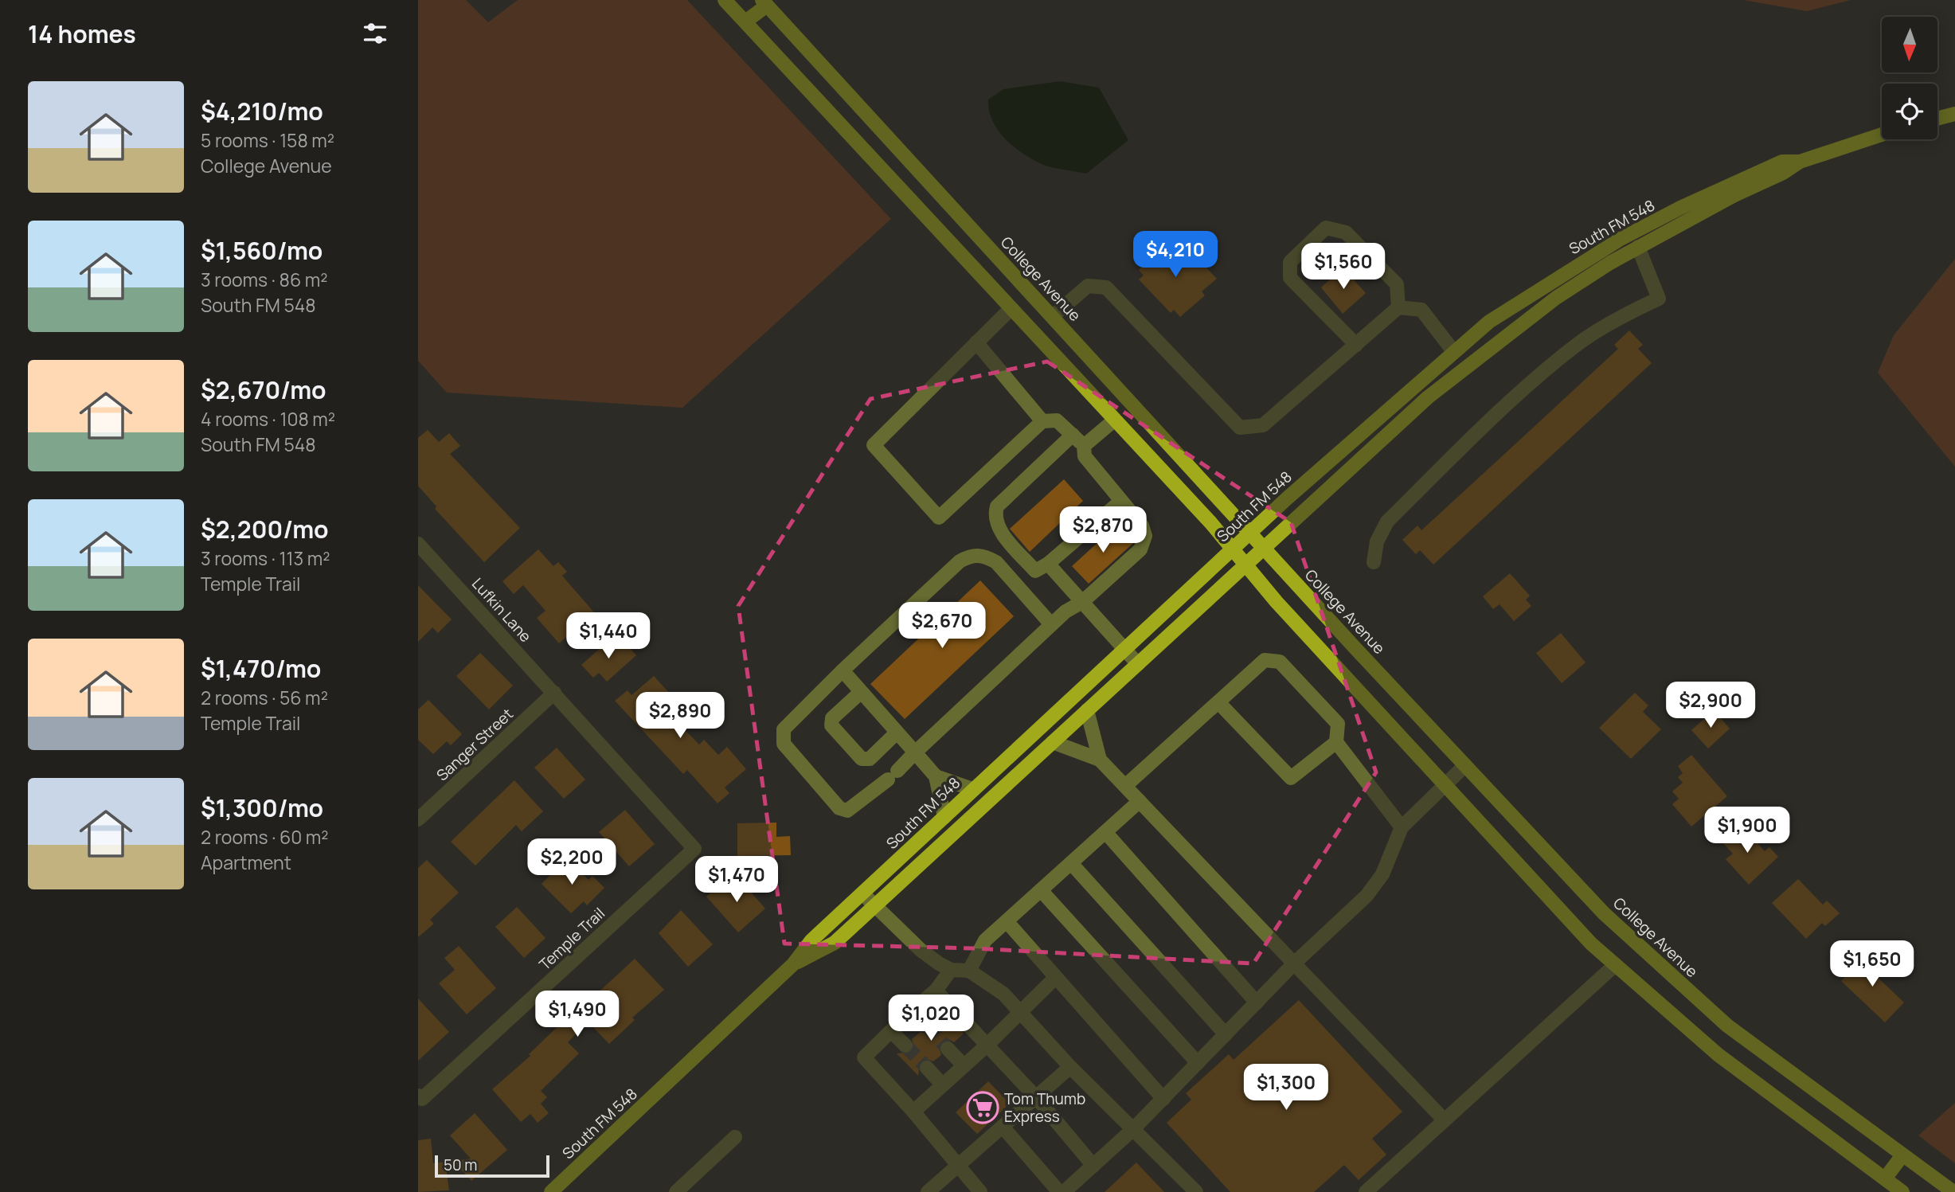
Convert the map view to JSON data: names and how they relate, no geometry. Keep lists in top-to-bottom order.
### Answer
{
  "streets": {
    "main road": ["South FM 548", "College Avenue"],
    "street": ["Lufkin Lane", "Sanger Street", "Temple Trail"]
  },
  "crossings": [
    ["South FM 548", "College Avenue"],
    ["Lufkin Lane", "Sanger Street"],
    ["Lufkin Lane", "Temple Trail"]
  ],
  "places": {
    "supermarket": ["Tom Thumb Express"]
  },
  "scale_bar": "50 m",
  "north": "bottom",
  "page": {
    "heading": "14 homes",
    "list": [
      {
        "name": "$4,210/mo",
        "note": "5 rooms · 158 m² · College Avenue"
      },
      {
        "name": "$1,560/mo",
        "note": "3 rooms · 86 m² · South FM 548"
      },
      {
        "name": "$2,670/mo",
        "note": "4 rooms · 108 m² · South FM 548"
      },
      {
        "name": "$2,200/mo",
        "note": "3 rooms · 113 m² · Temple Trail"
      },
      {
        "name": "$1,470/mo",
        "note": "2 rooms · 56 m² · Temple Trail"
      },
      {
        "name": "$1,300/mo",
        "note": "2 rooms · 60 m² · Apartment"
      }
    ],
    "price": [
      "$4,210",
      "$1,560",
      "$2,870",
      "$2,670",
      "$1,440",
      "$2,900",
      "$2,890",
      "$1,900",
      "$2,200",
      "$1,470",
      "$1,650",
      "$1,490",
      "$1,020",
      "$1,300"
    ],
    "scale": "50 m"
  }
}
